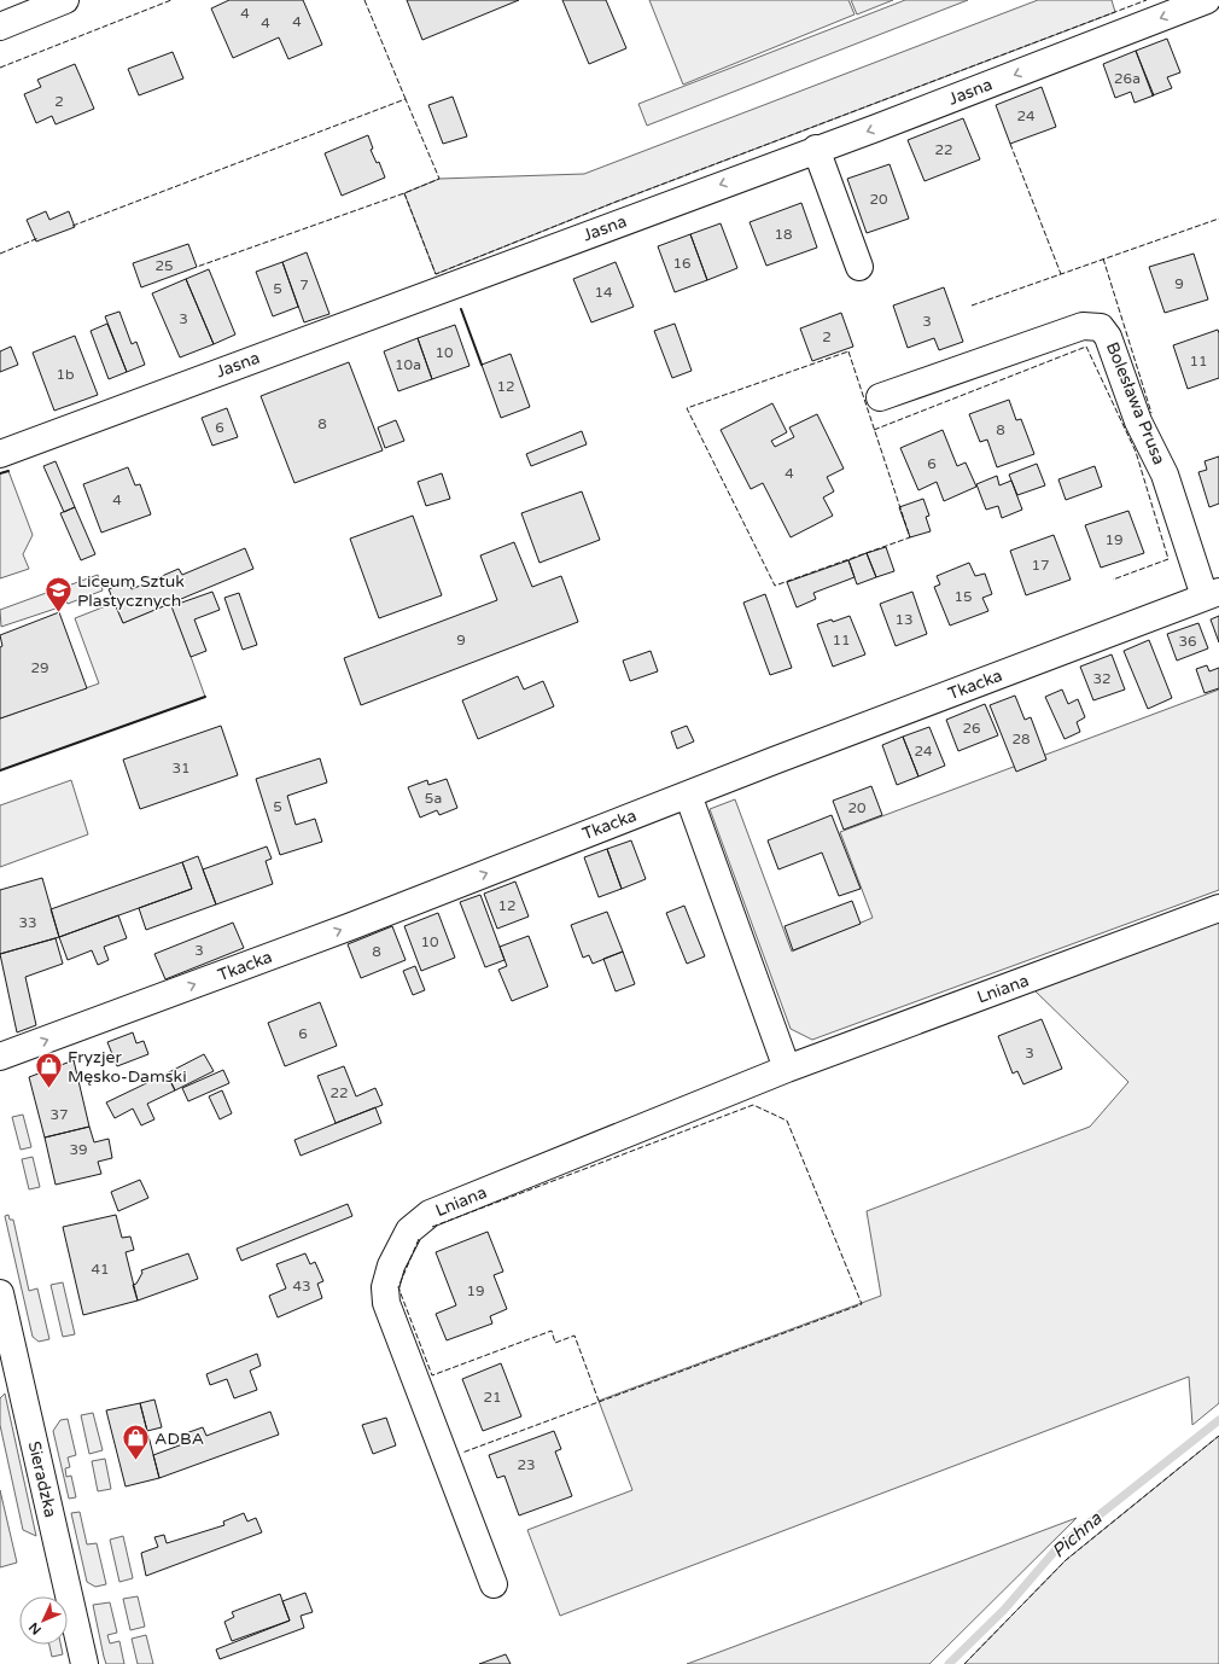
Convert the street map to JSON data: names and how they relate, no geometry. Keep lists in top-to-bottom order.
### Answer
{
  "streets": {
    "street": [
      "Jasna",
      "Bolesława Prusa",
      "Tkacka",
      "Lniana",
      "Sieradzka"
    ]
  },
  "crossings": [
    ["Bolesława Prusa", "Tkacka"]
  ],
  "one_way": ["Jasna", "Tkacka"],
  "water": ["Pichna"],
  "places": {
    "school or university": ["Liceum Sztuk Plastycznych"],
    "shop": ["Fryzjer Męsko-Damski", "ADBA"]
  },
  "house_numbers": [
    "4",
    "4",
    "4",
    "26a",
    "2",
    "24",
    "22",
    "20",
    "18",
    "16",
    "25",
    "9",
    "7",
    "5",
    "14",
    "3",
    "3",
    "2",
    "10",
    "11",
    "10a",
    "1b",
    "12",
    "8",
    "6",
    "8",
    "6",
    "4",
    "4",
    "19",
    "17",
    "15",
    "13",
    "9",
    "11",
    "36",
    "29",
    "32",
    "26",
    "28",
    "24",
    "31",
    "5a",
    "5",
    "20",
    "12",
    "33",
    "10",
    "3",
    "8",
    "6",
    "3",
    "22",
    "37",
    "39",
    "41",
    "43",
    "19",
    "21",
    "23"
  ],
  "north": "bottom left"
}
